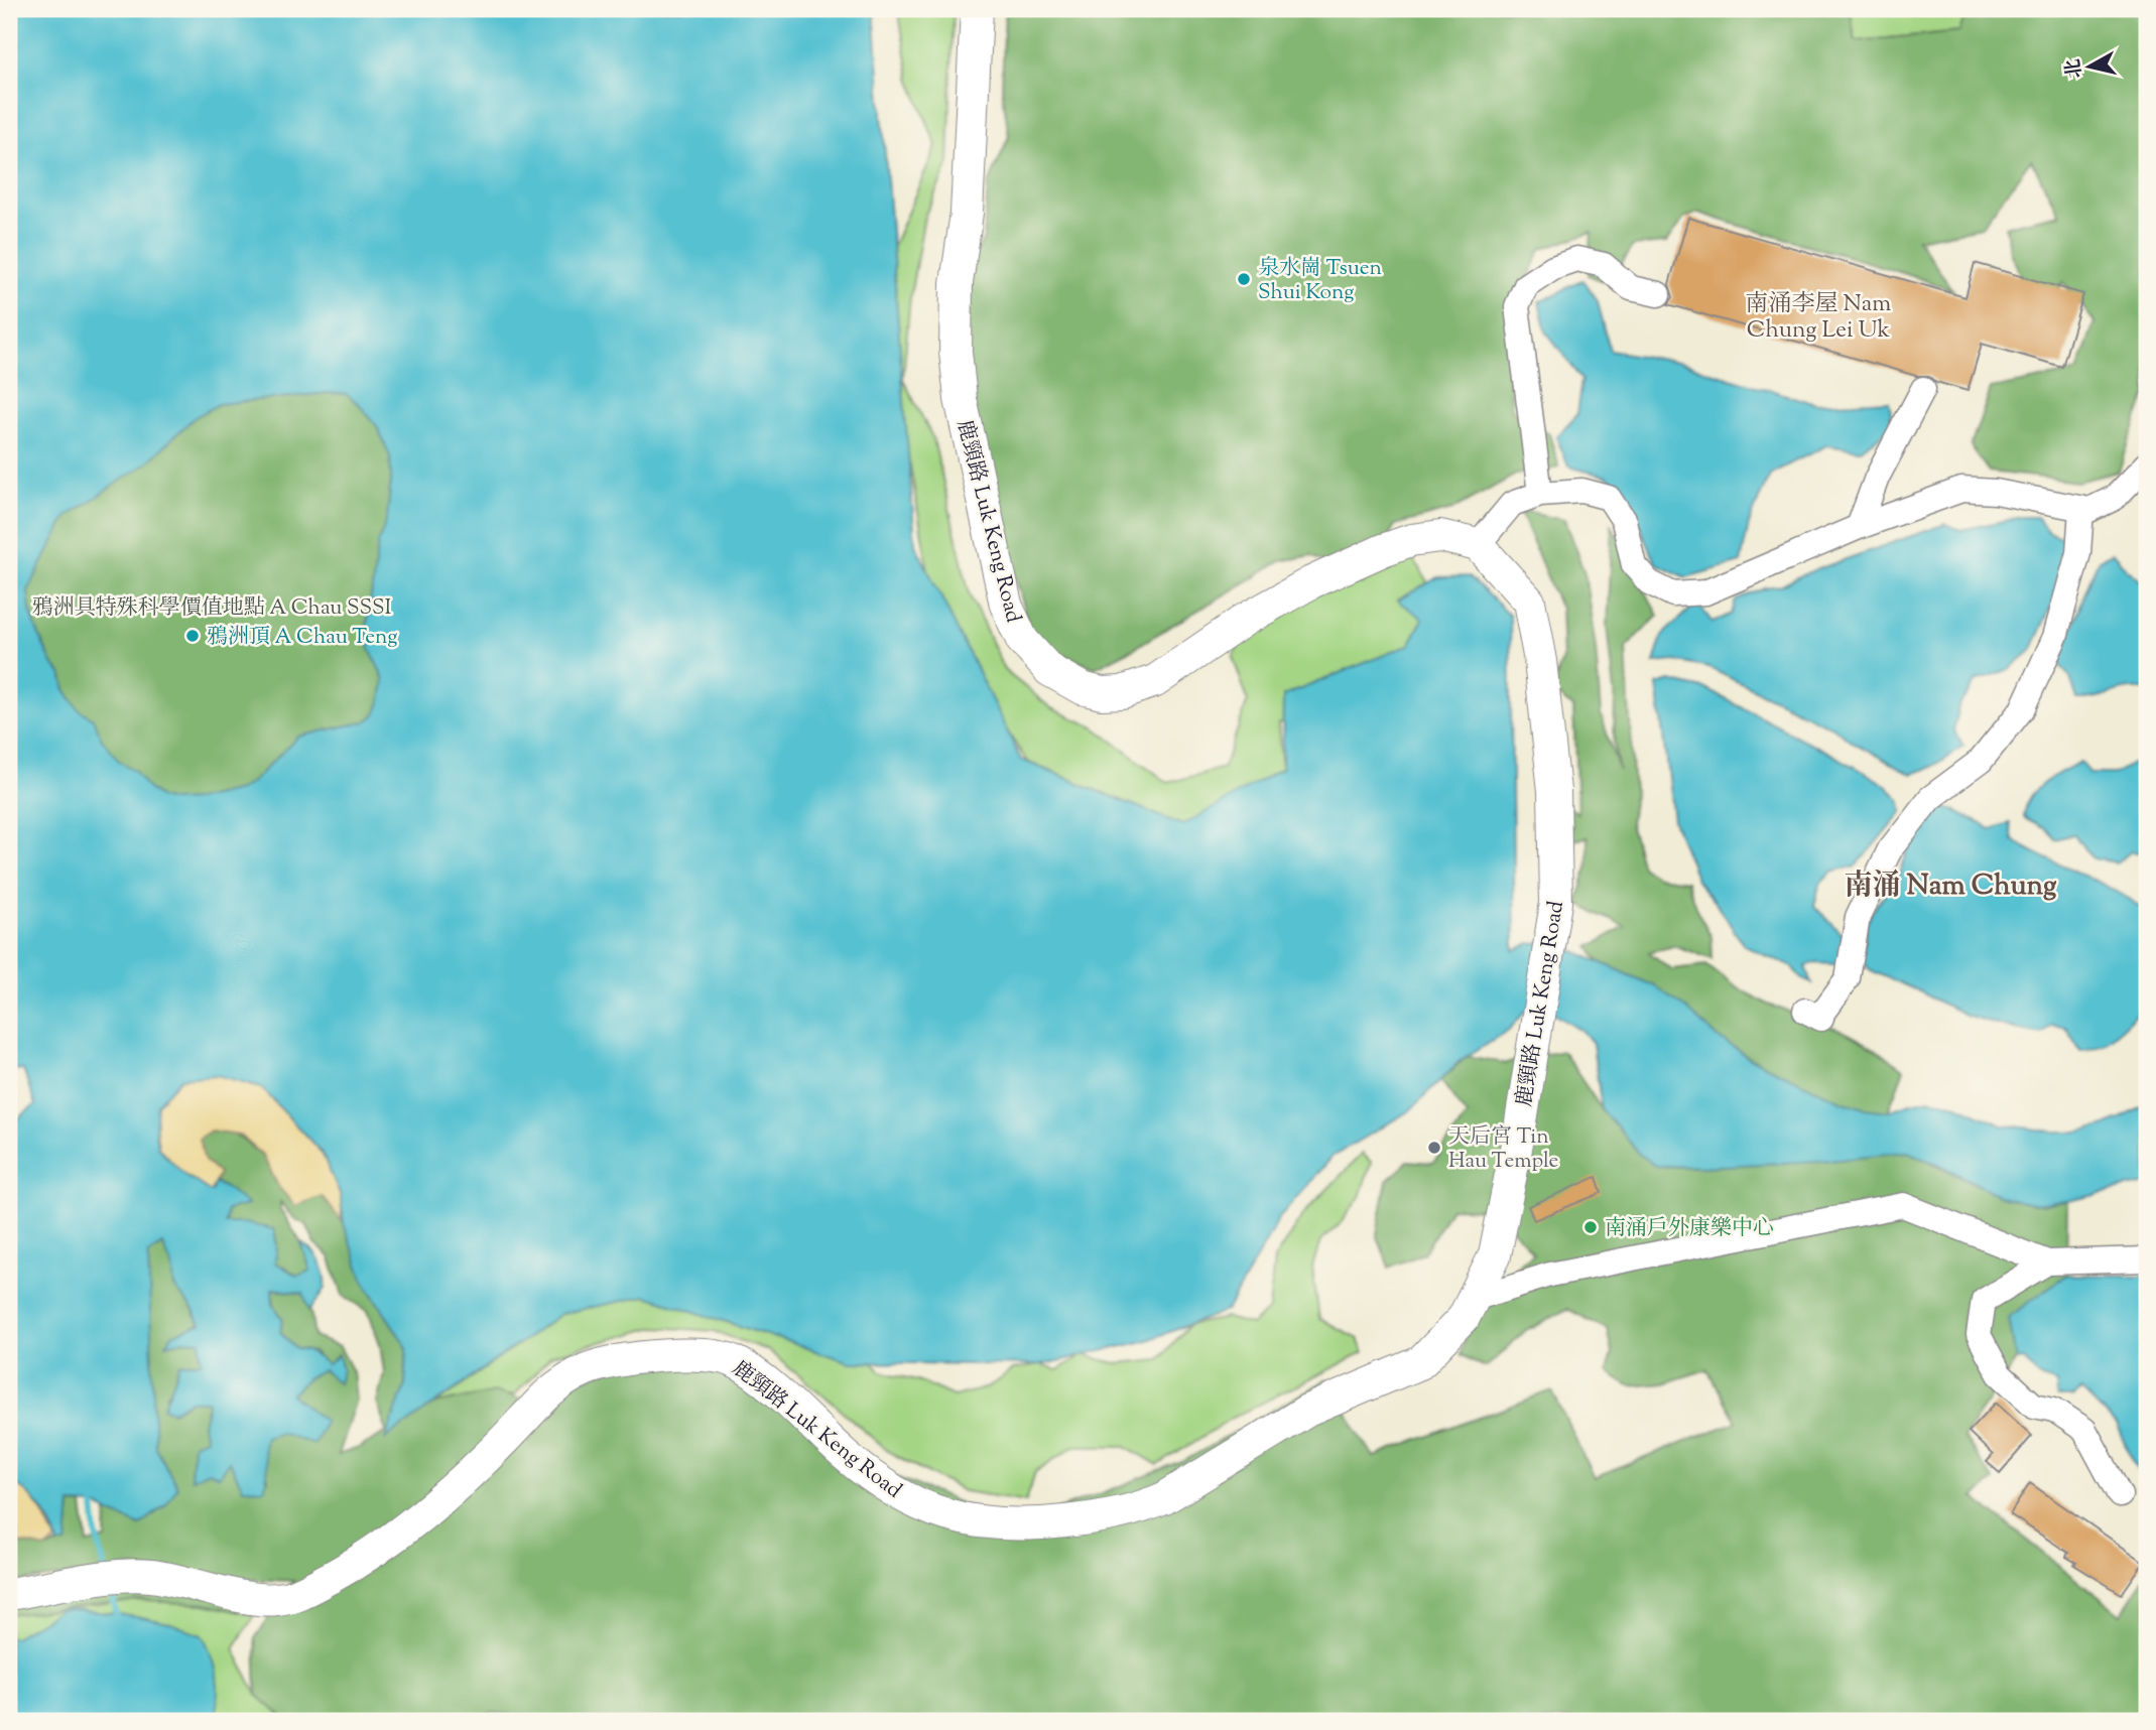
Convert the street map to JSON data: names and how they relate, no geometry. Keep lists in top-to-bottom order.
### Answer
{
  "streets": {
    "street": ["鹿頸路 Luk Keng Road"]
  },
  "districts": ["南涌李屋 Nam Chung Lei Uk", "南涌 Nam Chung"],
  "parks": ["鴉洲具特殊科學價值地點 A Chau SSSI"],
  "places": [
    "泉水崗 Tsuen Shui Kong",
    "鴉洲頂 A Chau Teng",
    "天后宮 Tin Hau Temple",
    "南涌戶外康樂中心"
  ],
  "north": "left"
}
